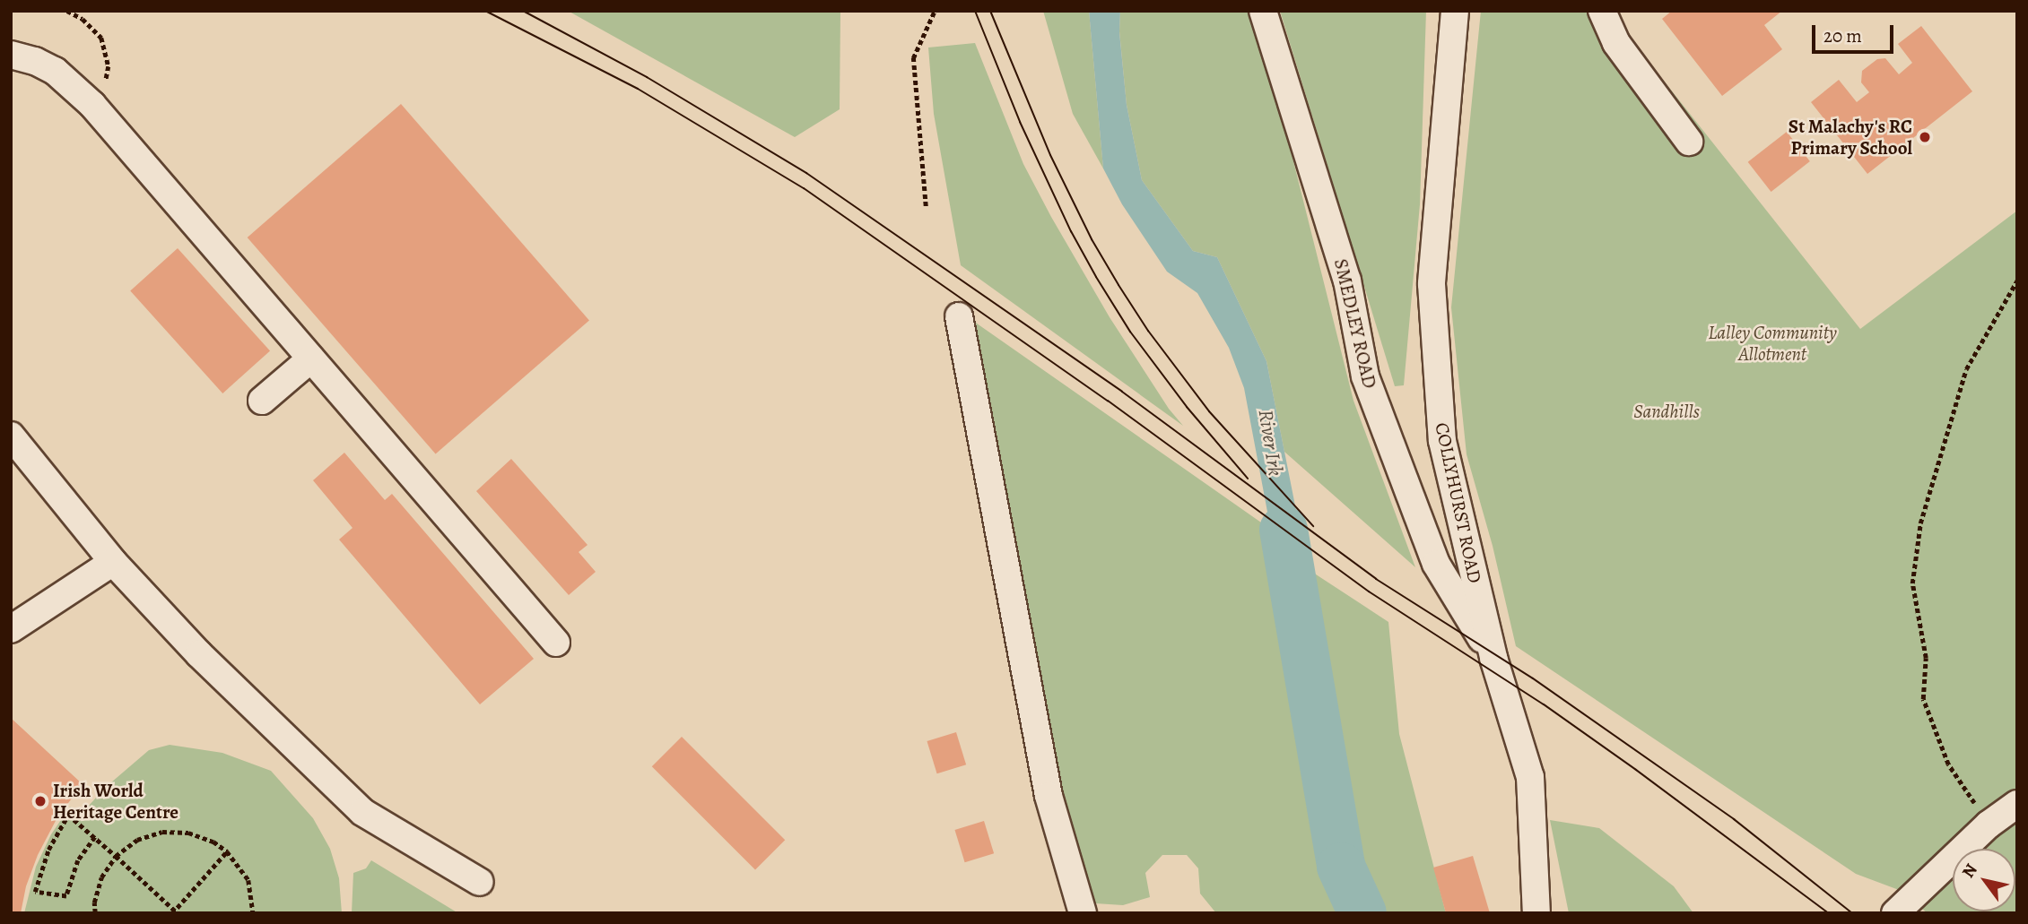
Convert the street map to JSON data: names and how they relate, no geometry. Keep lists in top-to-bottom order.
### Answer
{
  "streets": {
    "street": ["SMEDLEY ROAD", "COLLYHURST ROAD"]
  },
  "crossings": [
    ["SMEDLEY ROAD", "COLLYHURST ROAD"]
  ],
  "water": ["River Irk"],
  "parks": ["Lalley Community Allotment", "Sandhills"],
  "places": ["St Malachy's RC Primary School", "Irish World Heritage Centre"],
  "scale_bar": "20 m",
  "north": "top left"
}
